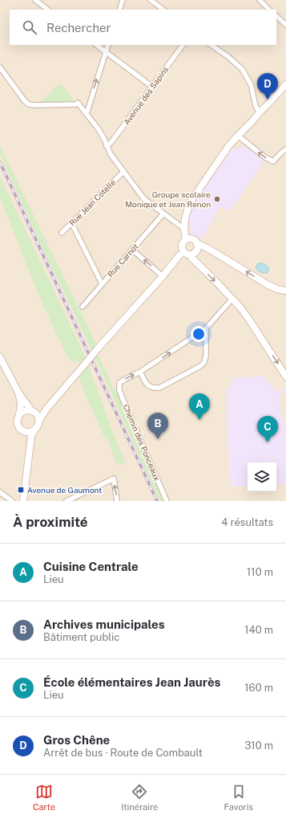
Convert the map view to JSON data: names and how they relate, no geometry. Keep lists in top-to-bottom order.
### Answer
{
  "streets": {
    "street": [
      "Avenue des Sapins",
      "Rue Jean Cotelle",
      "Rue Carnot",
      "Chemin des Ponceaux"
    ]
  },
  "one_way": ["Chemin des Ponceaux"],
  "places": {
    "other": ["Groupe scolaire Monique et Jean Renon"],
    "transit": ["Avenue de Gaumont"]
  },
  "page": {
    "search": "Rechercher",
    "pins": [
      "D",
      "A",
      "B",
      "C"
    ],
    "heading": ["À proximité", "4 résultats"],
    "list": [
      {
        "mark": "A",
        "name": "Cuisine Centrale",
        "note": "Lieu",
        "value": "110 m"
      },
      {
        "mark": "B",
        "name": "Archives municipales",
        "note": "Bâtiment public",
        "value": "140 m"
      },
      {
        "mark": "C",
        "name": "École élémentaires Jean Jaurès",
        "note": "Lieu",
        "value": "160 m"
      },
      {
        "mark": "D",
        "name": "Gros Chêne",
        "note": "Arrêt de bus · Route de Combault",
        "value": "310 m"
      }
    ],
    "nav": ["Carte", "Itinéraire", "Favoris"]
  }
}
